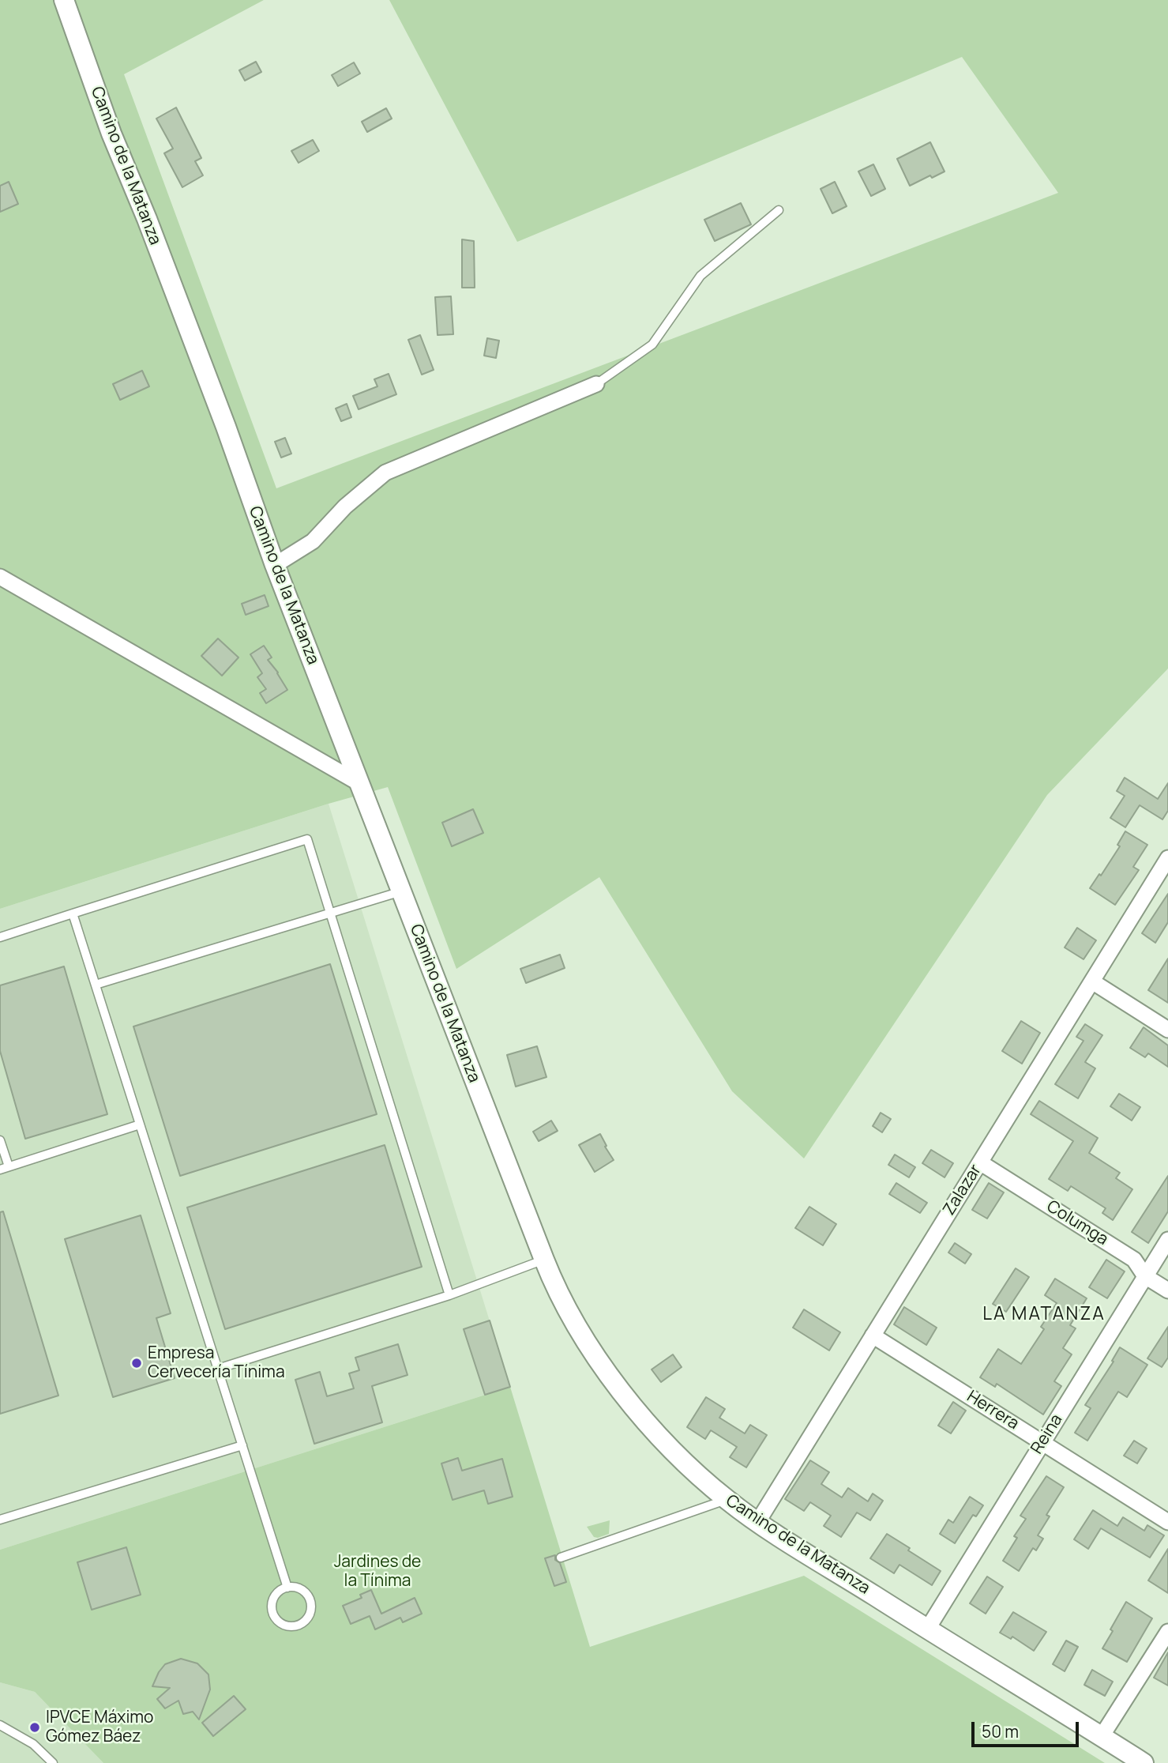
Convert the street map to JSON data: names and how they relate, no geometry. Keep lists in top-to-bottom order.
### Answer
{
  "streets": {
    "street": [
      "Camino de la Matanza",
      "Zalazar",
      "Columga",
      "Herrera",
      "Reina"
    ]
  },
  "crossings": [
    ["Camino de la Matanza", "Zalazar"],
    ["Camino de la Matanza", "Reina"],
    ["Zalazar", "Columga"],
    ["Zalazar", "Herrera"],
    ["Columga", "Reina"],
    ["Herrera", "Reina"]
  ],
  "districts": ["LA MATANZA"],
  "parks": ["Jardines de la Tínima"],
  "places": ["Empresa Cervecería Tínima", "IPVCE Máximo Gómez Báez"],
  "scale_bar": "50 m"
}
